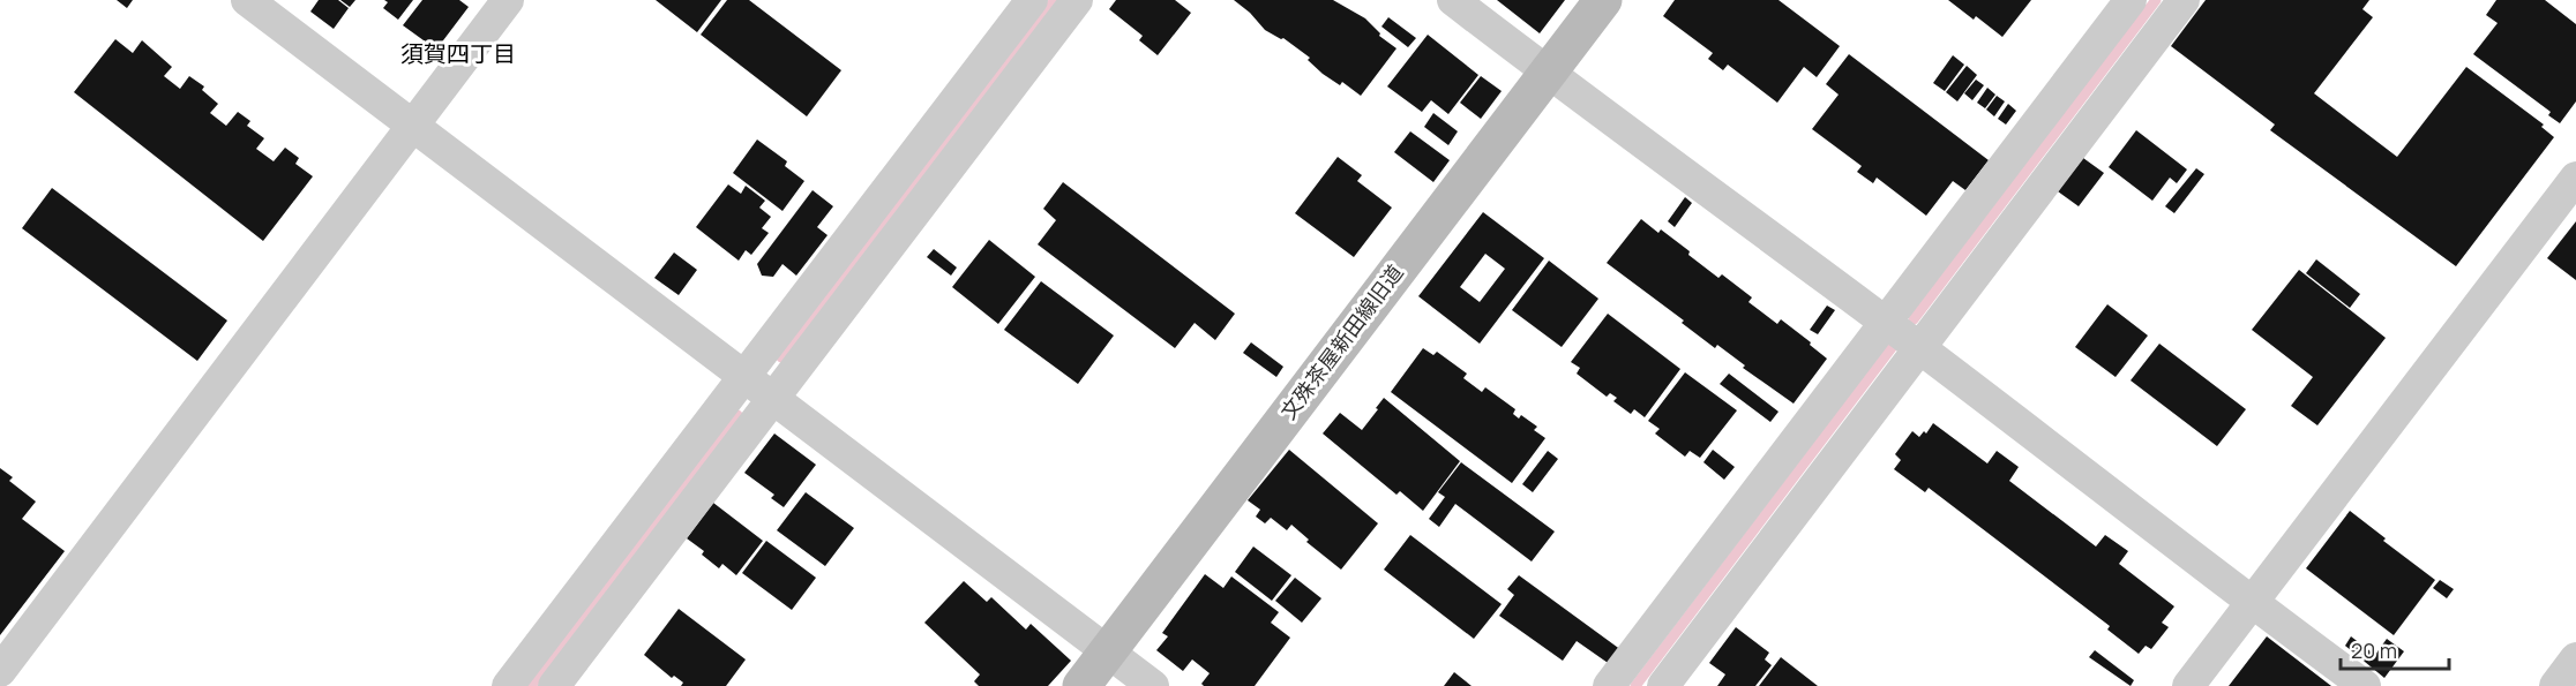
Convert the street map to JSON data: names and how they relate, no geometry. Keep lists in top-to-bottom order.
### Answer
{
  "streets": {
    "street": ["文殊茶屋新田線旧道"]
  },
  "districts": ["須賀四丁目"],
  "scale_bar": "20 m"
}
